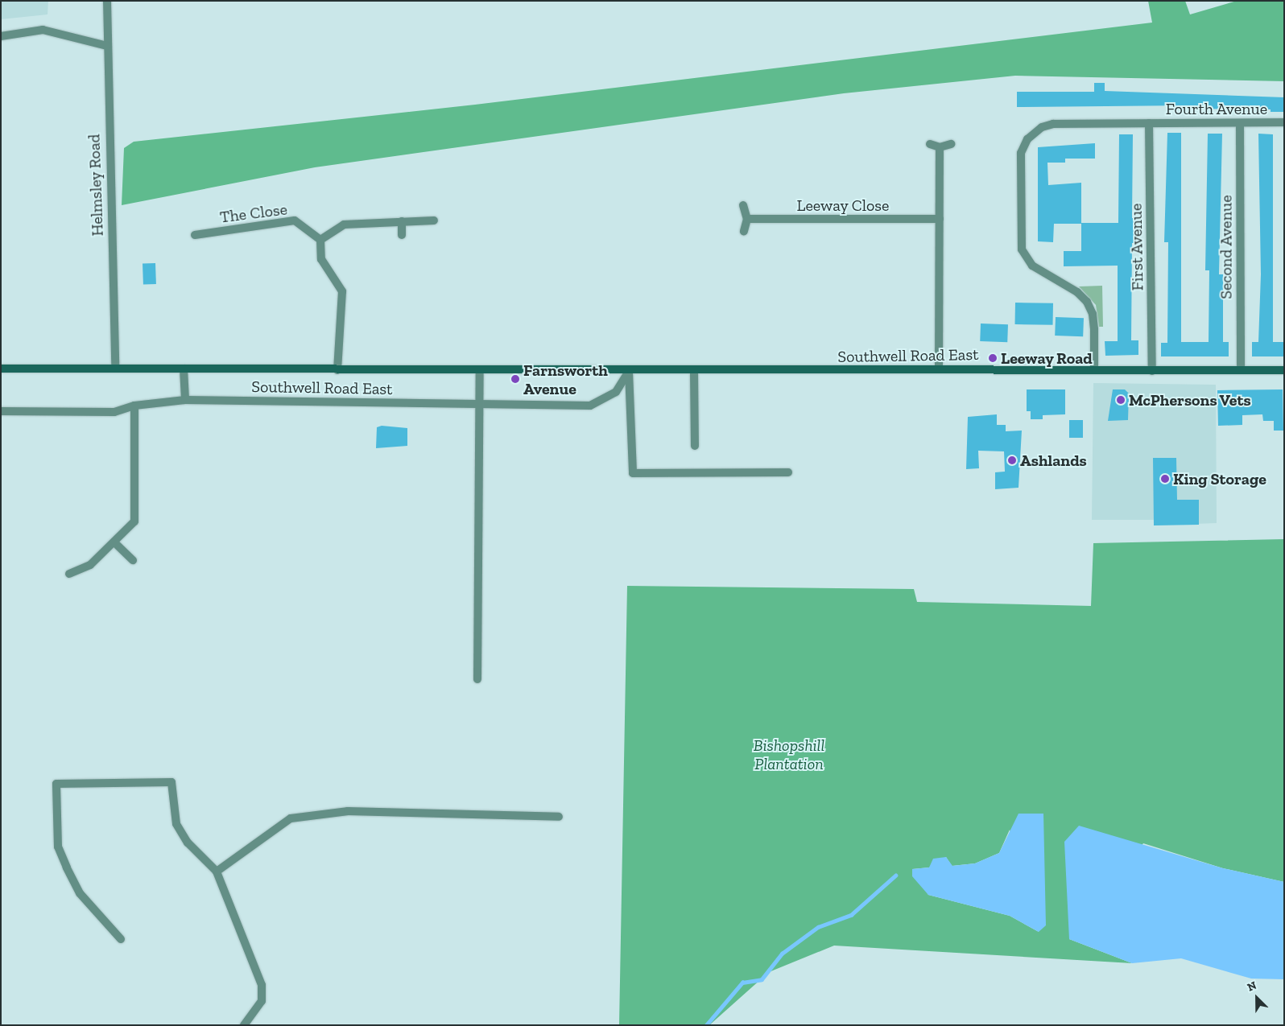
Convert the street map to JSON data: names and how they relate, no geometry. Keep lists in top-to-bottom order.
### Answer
{
  "streets": {
    "main road": ["Southwell Road East"],
    "street": [
      "Fourth Avenue",
      "Helmsley Road",
      "Leeway Close",
      "The Close",
      "First Avenue",
      "Second Avenue"
    ]
  },
  "crossings": [
    ["Fourth Avenue", "First Avenue"],
    ["Fourth Avenue", "Second Avenue"],
    ["Fourth Avenue", "Southwell Road East"],
    ["Helmsley Road", "Southwell Road East"],
    ["First Avenue", "Southwell Road East"],
    ["Second Avenue", "Southwell Road East"]
  ],
  "parks": ["Bishopshill Plantation"],
  "places": [
    "Leeway Road",
    "Farnsworth Avenue",
    "McPhersons Vets",
    "Ashlands",
    "King Storage"
  ],
  "north": "top left"
}
